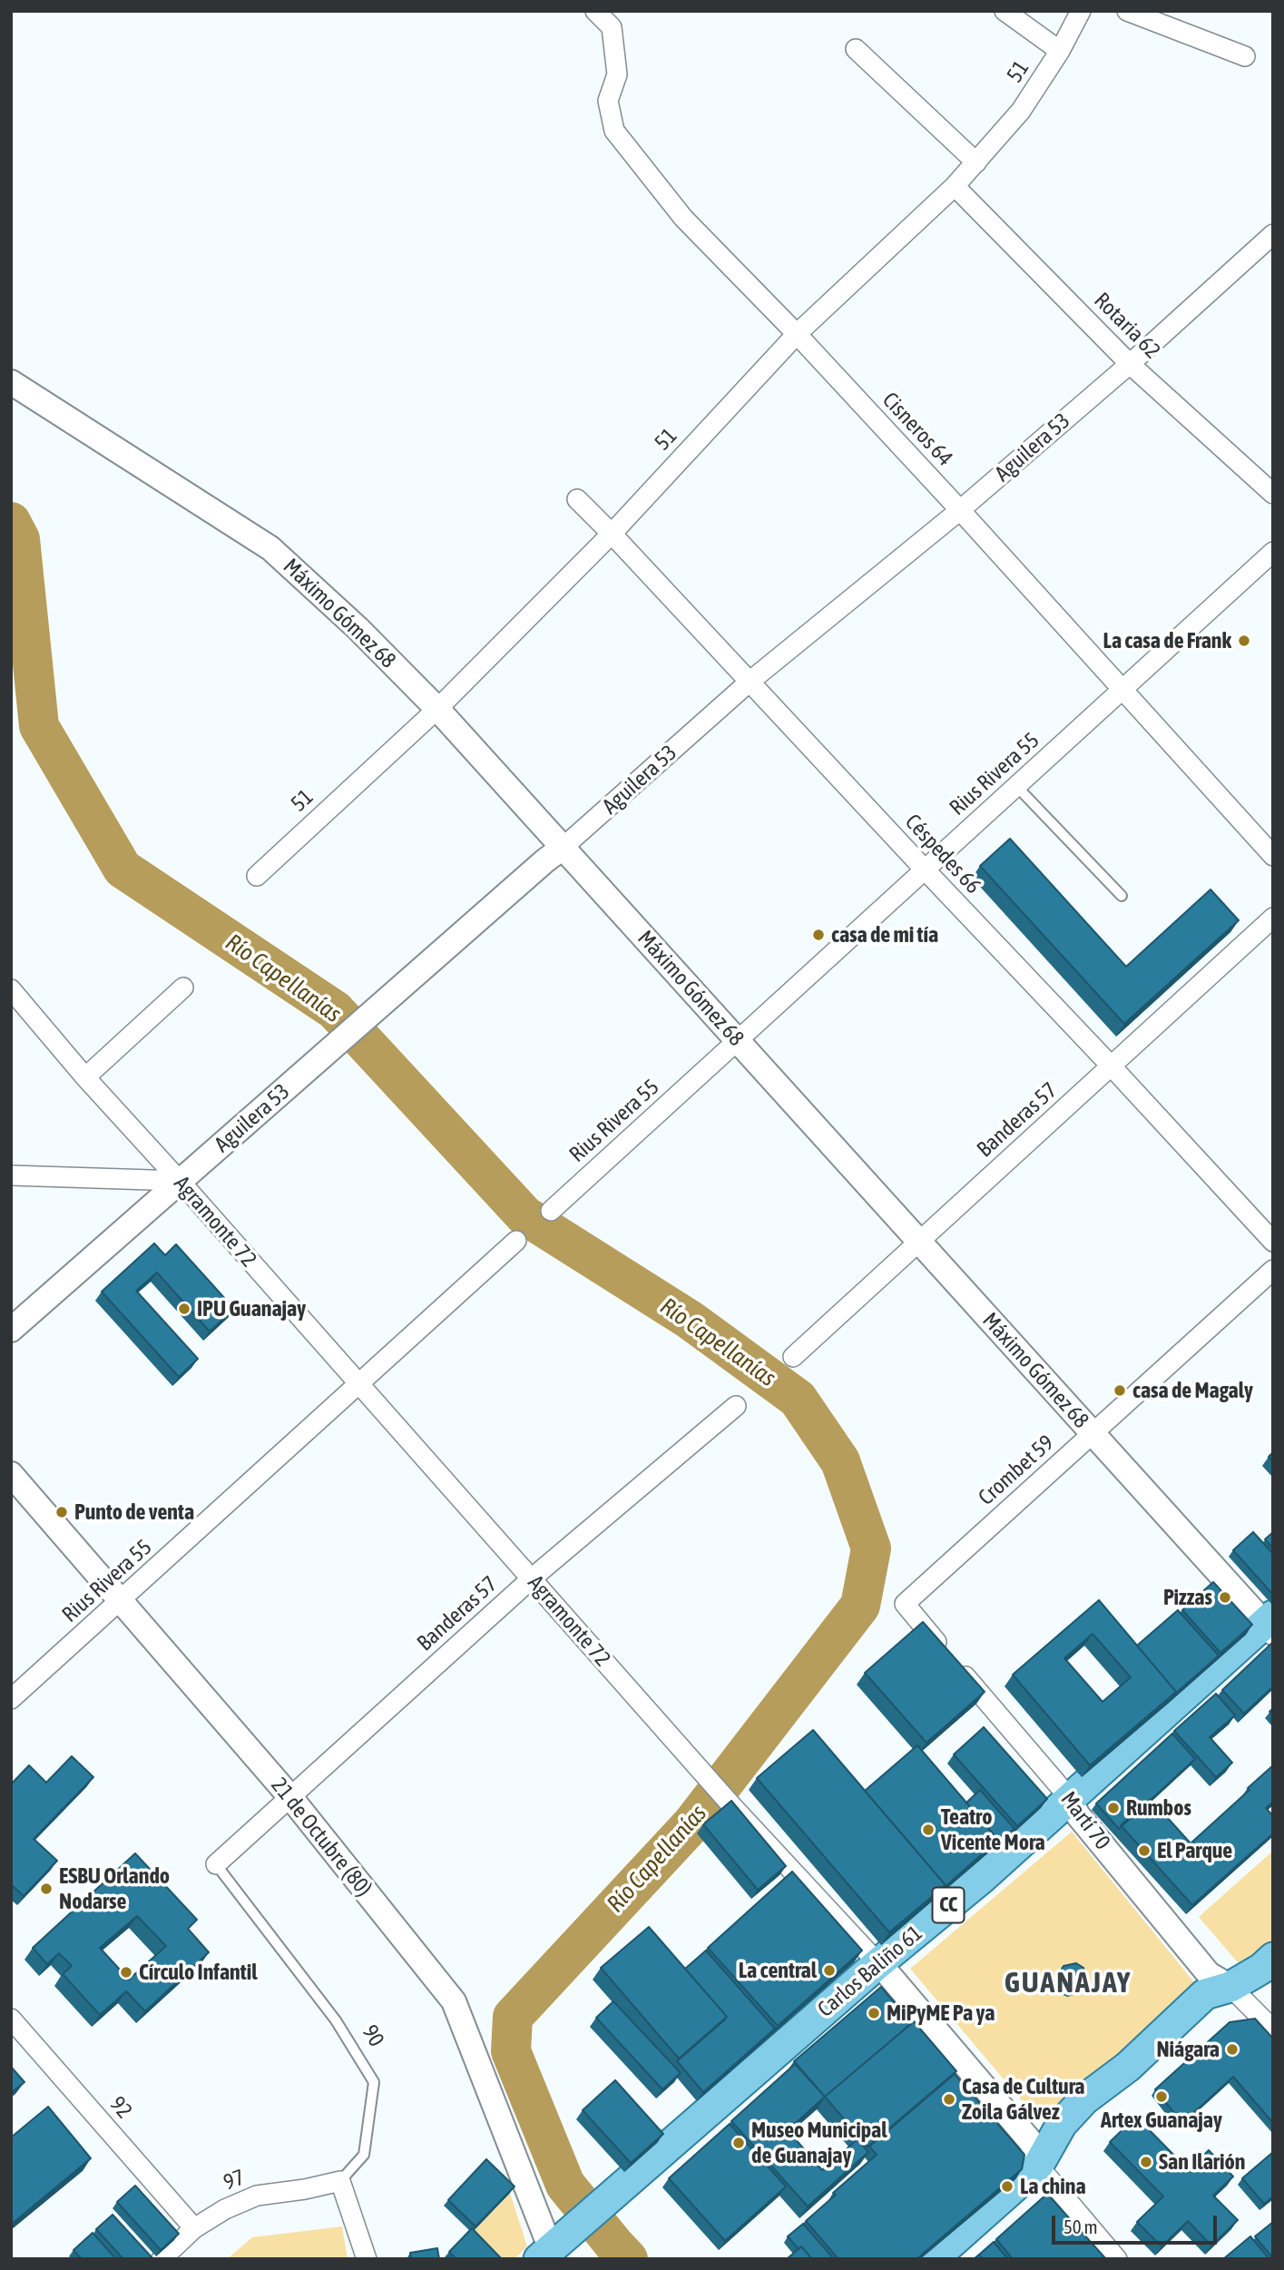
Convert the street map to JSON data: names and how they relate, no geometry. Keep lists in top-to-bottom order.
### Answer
{
  "streets": {
    "main road": ["CC", "Carlos Baliño 61"],
    "street": [
      "51",
      "Rotaria 62",
      "Cisneros 64",
      "Aguilera 53",
      "Máximo Gómez 68",
      "Rius Rivera 55",
      "Céspedes 66",
      "Banderas 57",
      "Agramonte 72",
      "Crombet 59",
      "Martí 70",
      "21 de Octubre (80)",
      "92",
      "97"
    ],
    "lane": ["90"]
  },
  "crossings": [
    ["51", "Rotaria 62"],
    ["51", "Cisneros 64"],
    ["51", "Máximo Gómez 68"],
    ["51", "Céspedes 66"],
    ["Rotaria 62", "Aguilera 53"],
    ["Cisneros 64", "Aguilera 53"],
    ["Cisneros 64", "Rius Rivera 55"],
    ["Aguilera 53", "Máximo Gómez 68"],
    ["Aguilera 53", "Céspedes 66"],
    ["Aguilera 53", "Agramonte 72"],
    ["Máximo Gómez 68", "Rius Rivera 55"],
    ["Máximo Gómez 68", "Banderas 57"],
    ["Máximo Gómez 68", "Crombet 59"],
    ["Máximo Gómez 68", "Carlos Baliño 61"],
    ["Rius Rivera 55", "Céspedes 66"],
    ["Rius Rivera 55", "Agramonte 72"],
    ["Rius Rivera 55", "21 de Octubre (80)"],
    ["Céspedes 66", "Banderas 57"],
    ["Banderas 57", "Agramonte 72"],
    ["Banderas 57", "21 de Octubre (80)"],
    ["Banderas 57", "90"],
    ["Agramonte 72", "Carlos Baliño 61"],
    ["Crombet 59", "Martí 70"],
    ["Martí 70", "Carlos Baliño 61"],
    ["21 de Octubre (80)", "Carlos Baliño 61"],
    ["90", "97"],
    ["92", "97"]
  ],
  "districts": ["GUANAJAY"],
  "water": ["Río Capellanías"],
  "places": [
    "La casa de Frank",
    "casa de mi tía",
    "IPU Guanajay",
    "casa de Magaly",
    "Punto de venta",
    "Pizzas",
    "Rumbos",
    "Teatro Vicente Mora",
    "El Parque",
    "ESBU Orlando Nodarse",
    "La central",
    "Círculo Infantil",
    "MiPyME Pa ya",
    "Niágara",
    "Artex Guanajay",
    "Casa de Cultura Zoila Gálvez",
    "Museo Municipal de Guanajay",
    "San Ilarión",
    "La china"
  ],
  "scale_bar": "50 m"
}
